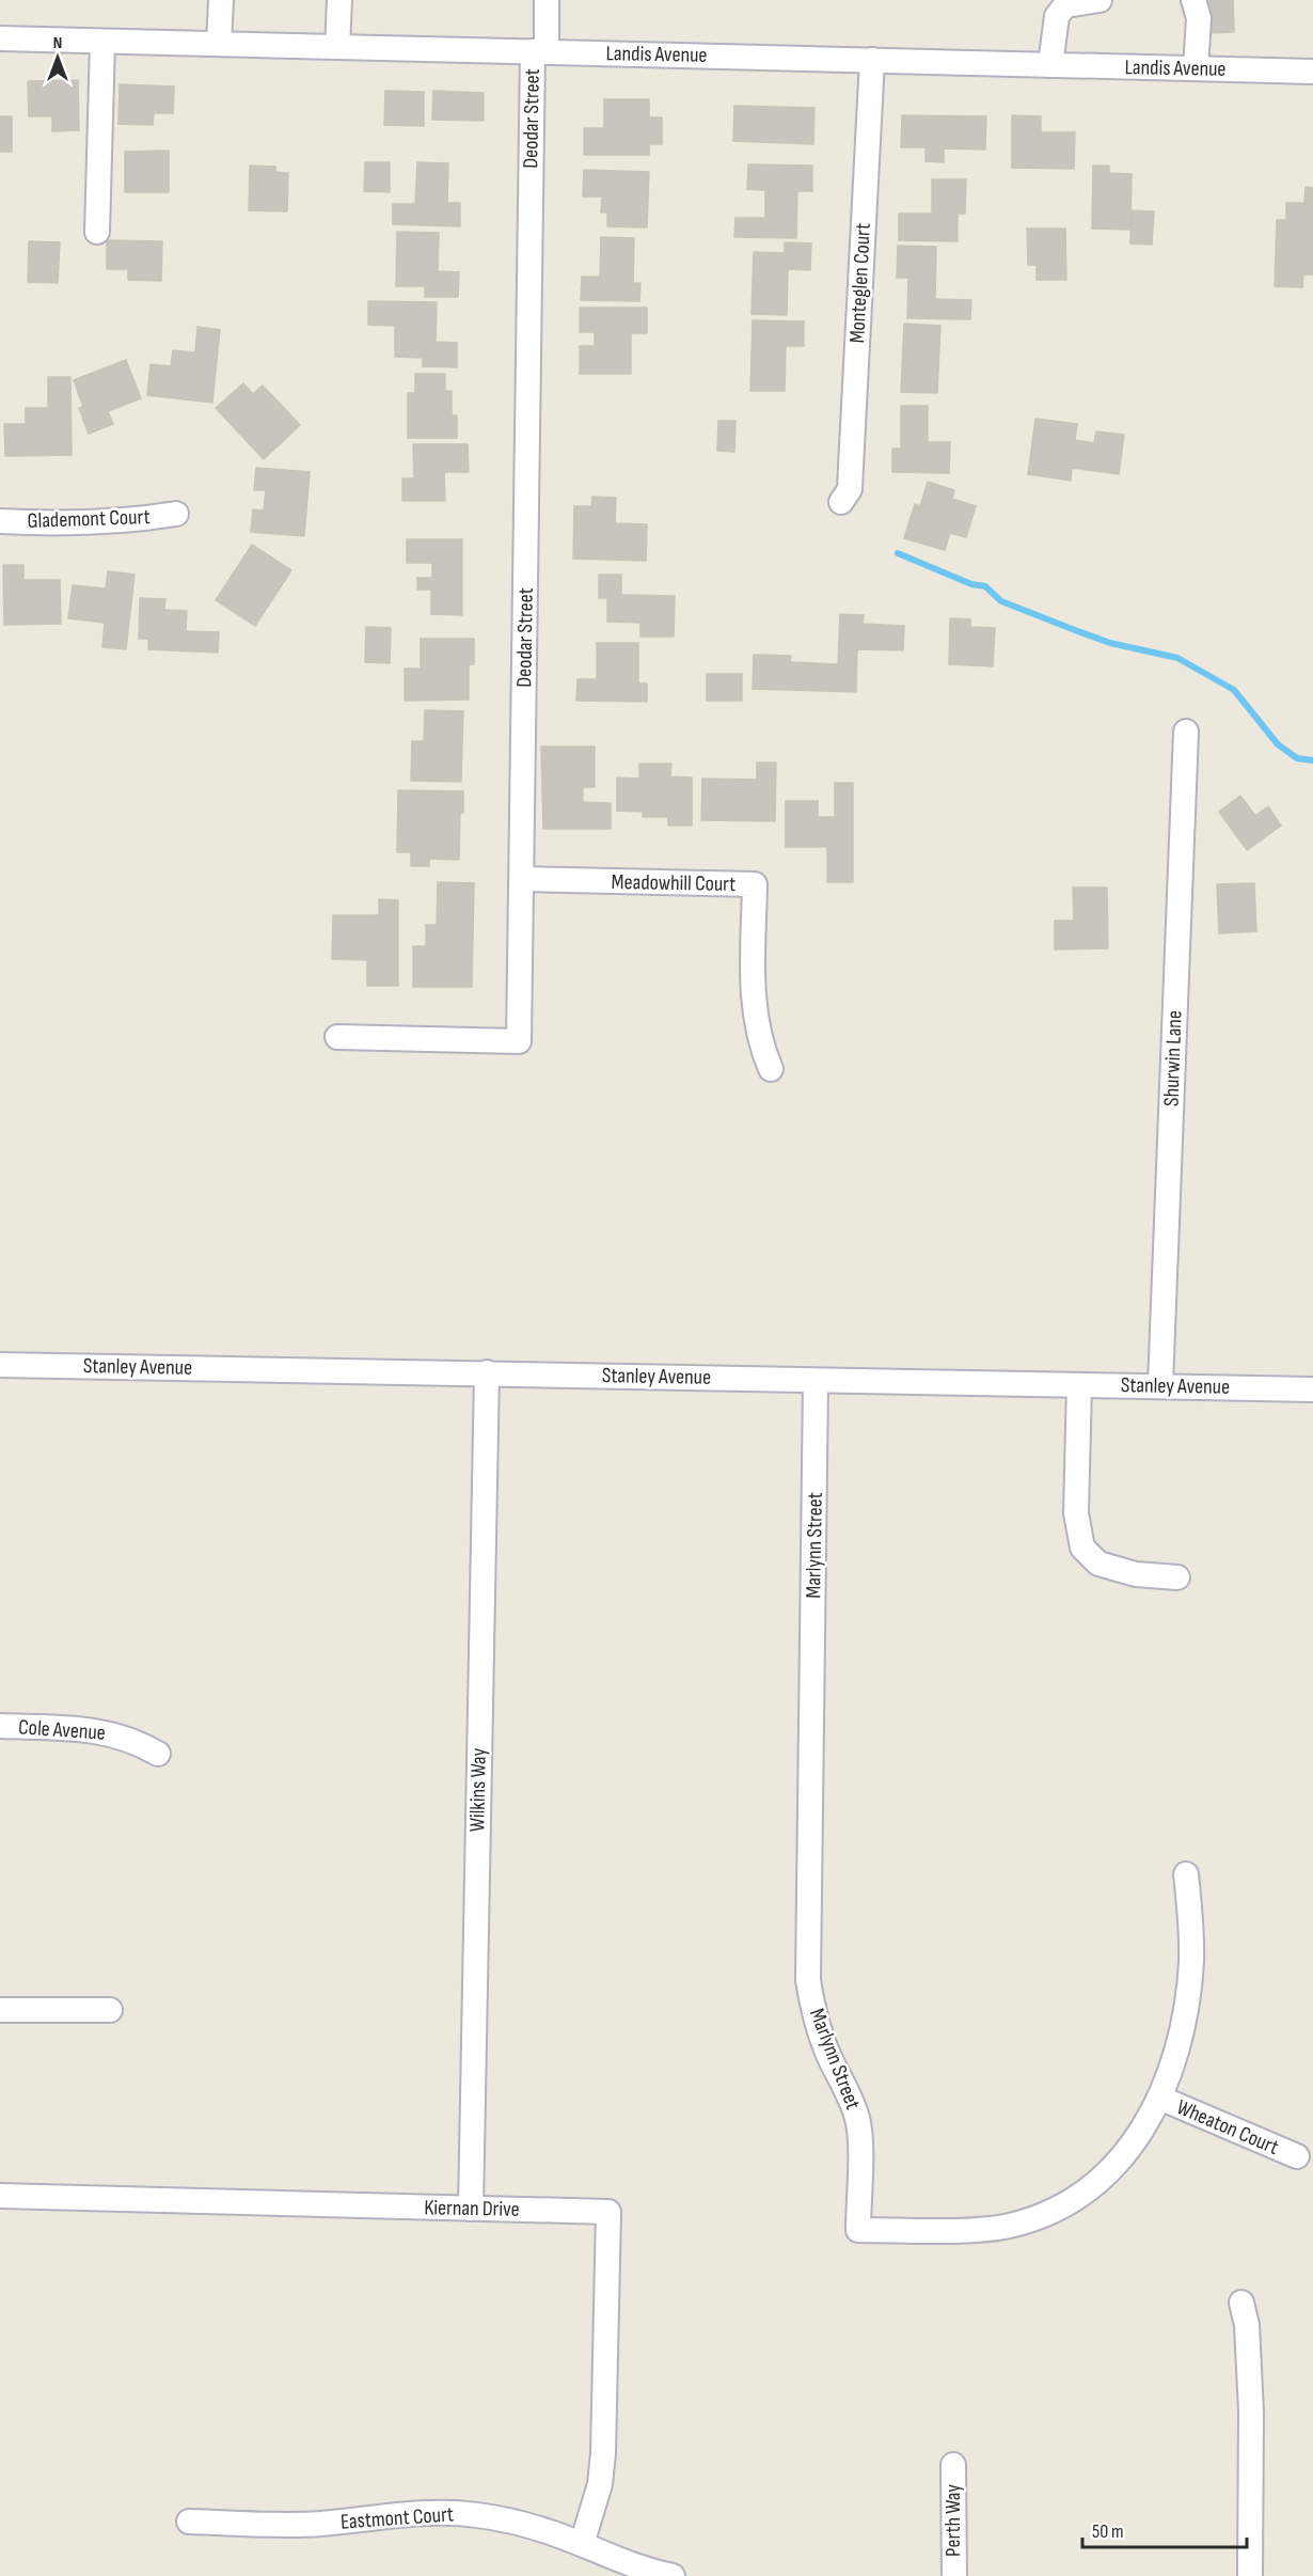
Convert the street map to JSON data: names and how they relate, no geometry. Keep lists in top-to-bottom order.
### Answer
{
  "streets": {
    "street": [
      "Landis Avenue",
      "Deodar Street",
      "Monteglen Court",
      "Glademont Court",
      "Meadowhill Court",
      "Shurwin Lane",
      "Stanley Avenue",
      "Marlynn Street",
      "Cole Avenue",
      "Wilkins Way",
      "Wheaton Court",
      "Kiernan Drive",
      "Eastmont Court",
      "Perth Way"
    ]
  },
  "crossings": [
    ["Landis Avenue", "Deodar Street"],
    ["Landis Avenue", "Monteglen Court"],
    ["Deodar Street", "Meadowhill Court"],
    ["Shurwin Lane", "Stanley Avenue"],
    ["Stanley Avenue", "Marlynn Street"],
    ["Stanley Avenue", "Wilkins Way"],
    ["Marlynn Street", "Wheaton Court"],
    ["Wilkins Way", "Kiernan Drive"],
    ["Kiernan Drive", "Eastmont Court"]
  ],
  "scale_bar": "50 m",
  "north": "top"
}
